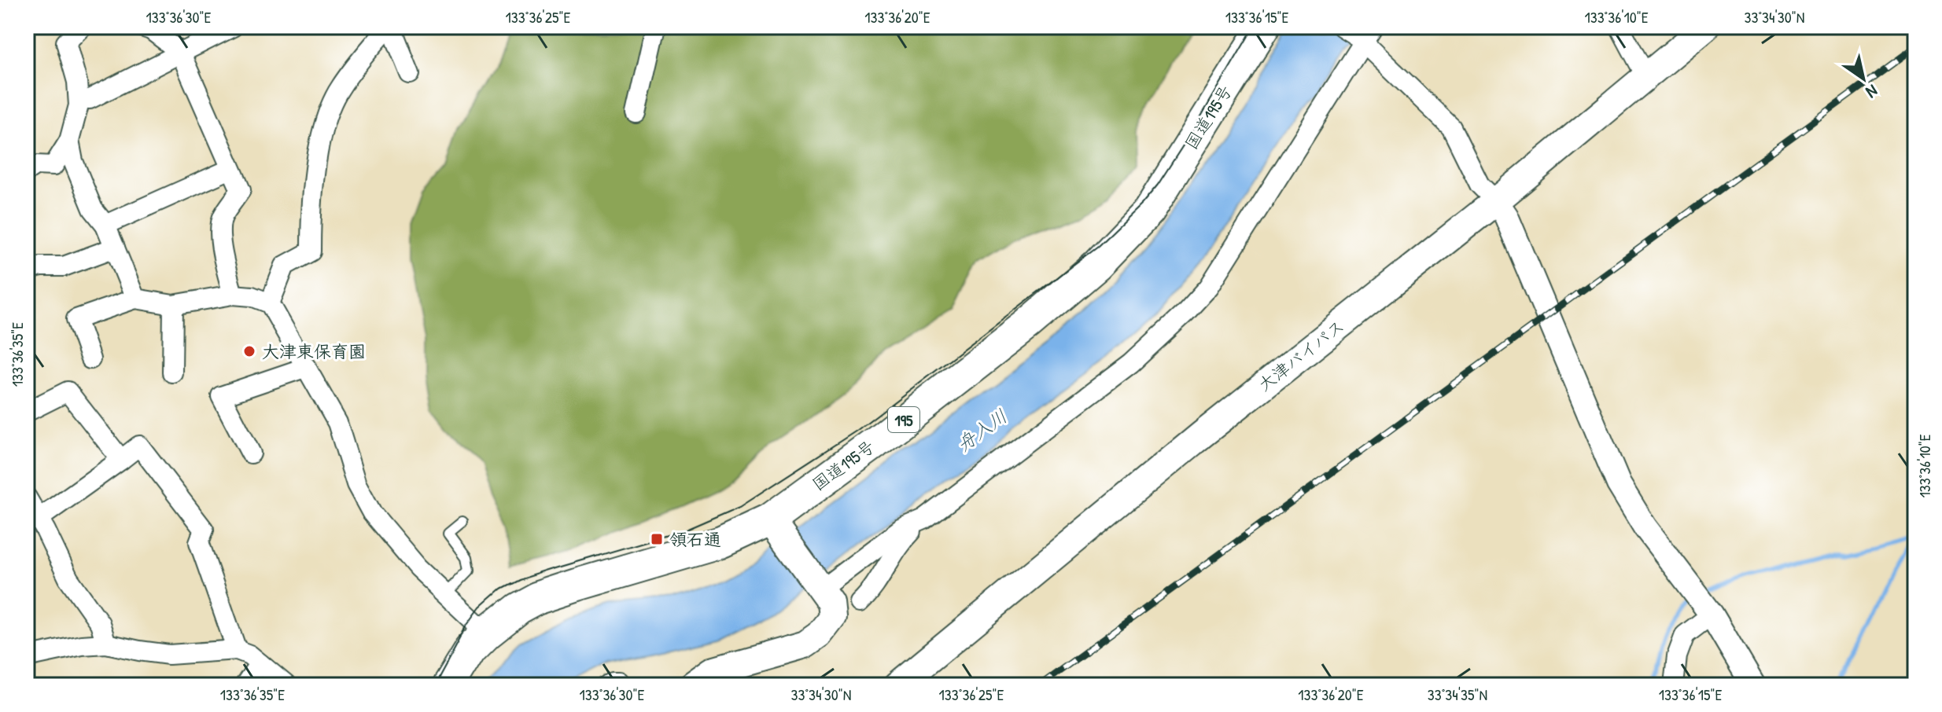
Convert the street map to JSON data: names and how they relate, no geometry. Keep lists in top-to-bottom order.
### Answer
{
  "streets": {
    "highway": ["国道195号", "195"],
    "main road": ["大津バイパス"]
  },
  "water": ["舟入川"],
  "places": {
    "other": ["大津東保育園"],
    "transit": ["領石通"]
  },
  "north": "bottom right",
  "coordinates": [
    "133°36'30\"E",
    "133°36'25\"E",
    "133°36'20\"E",
    "133°36'15\"E",
    "133°36'10\"E",
    "33°34'30\"N",
    "133°36'35\"E",
    "33°34'35\"N"
  ]
}
